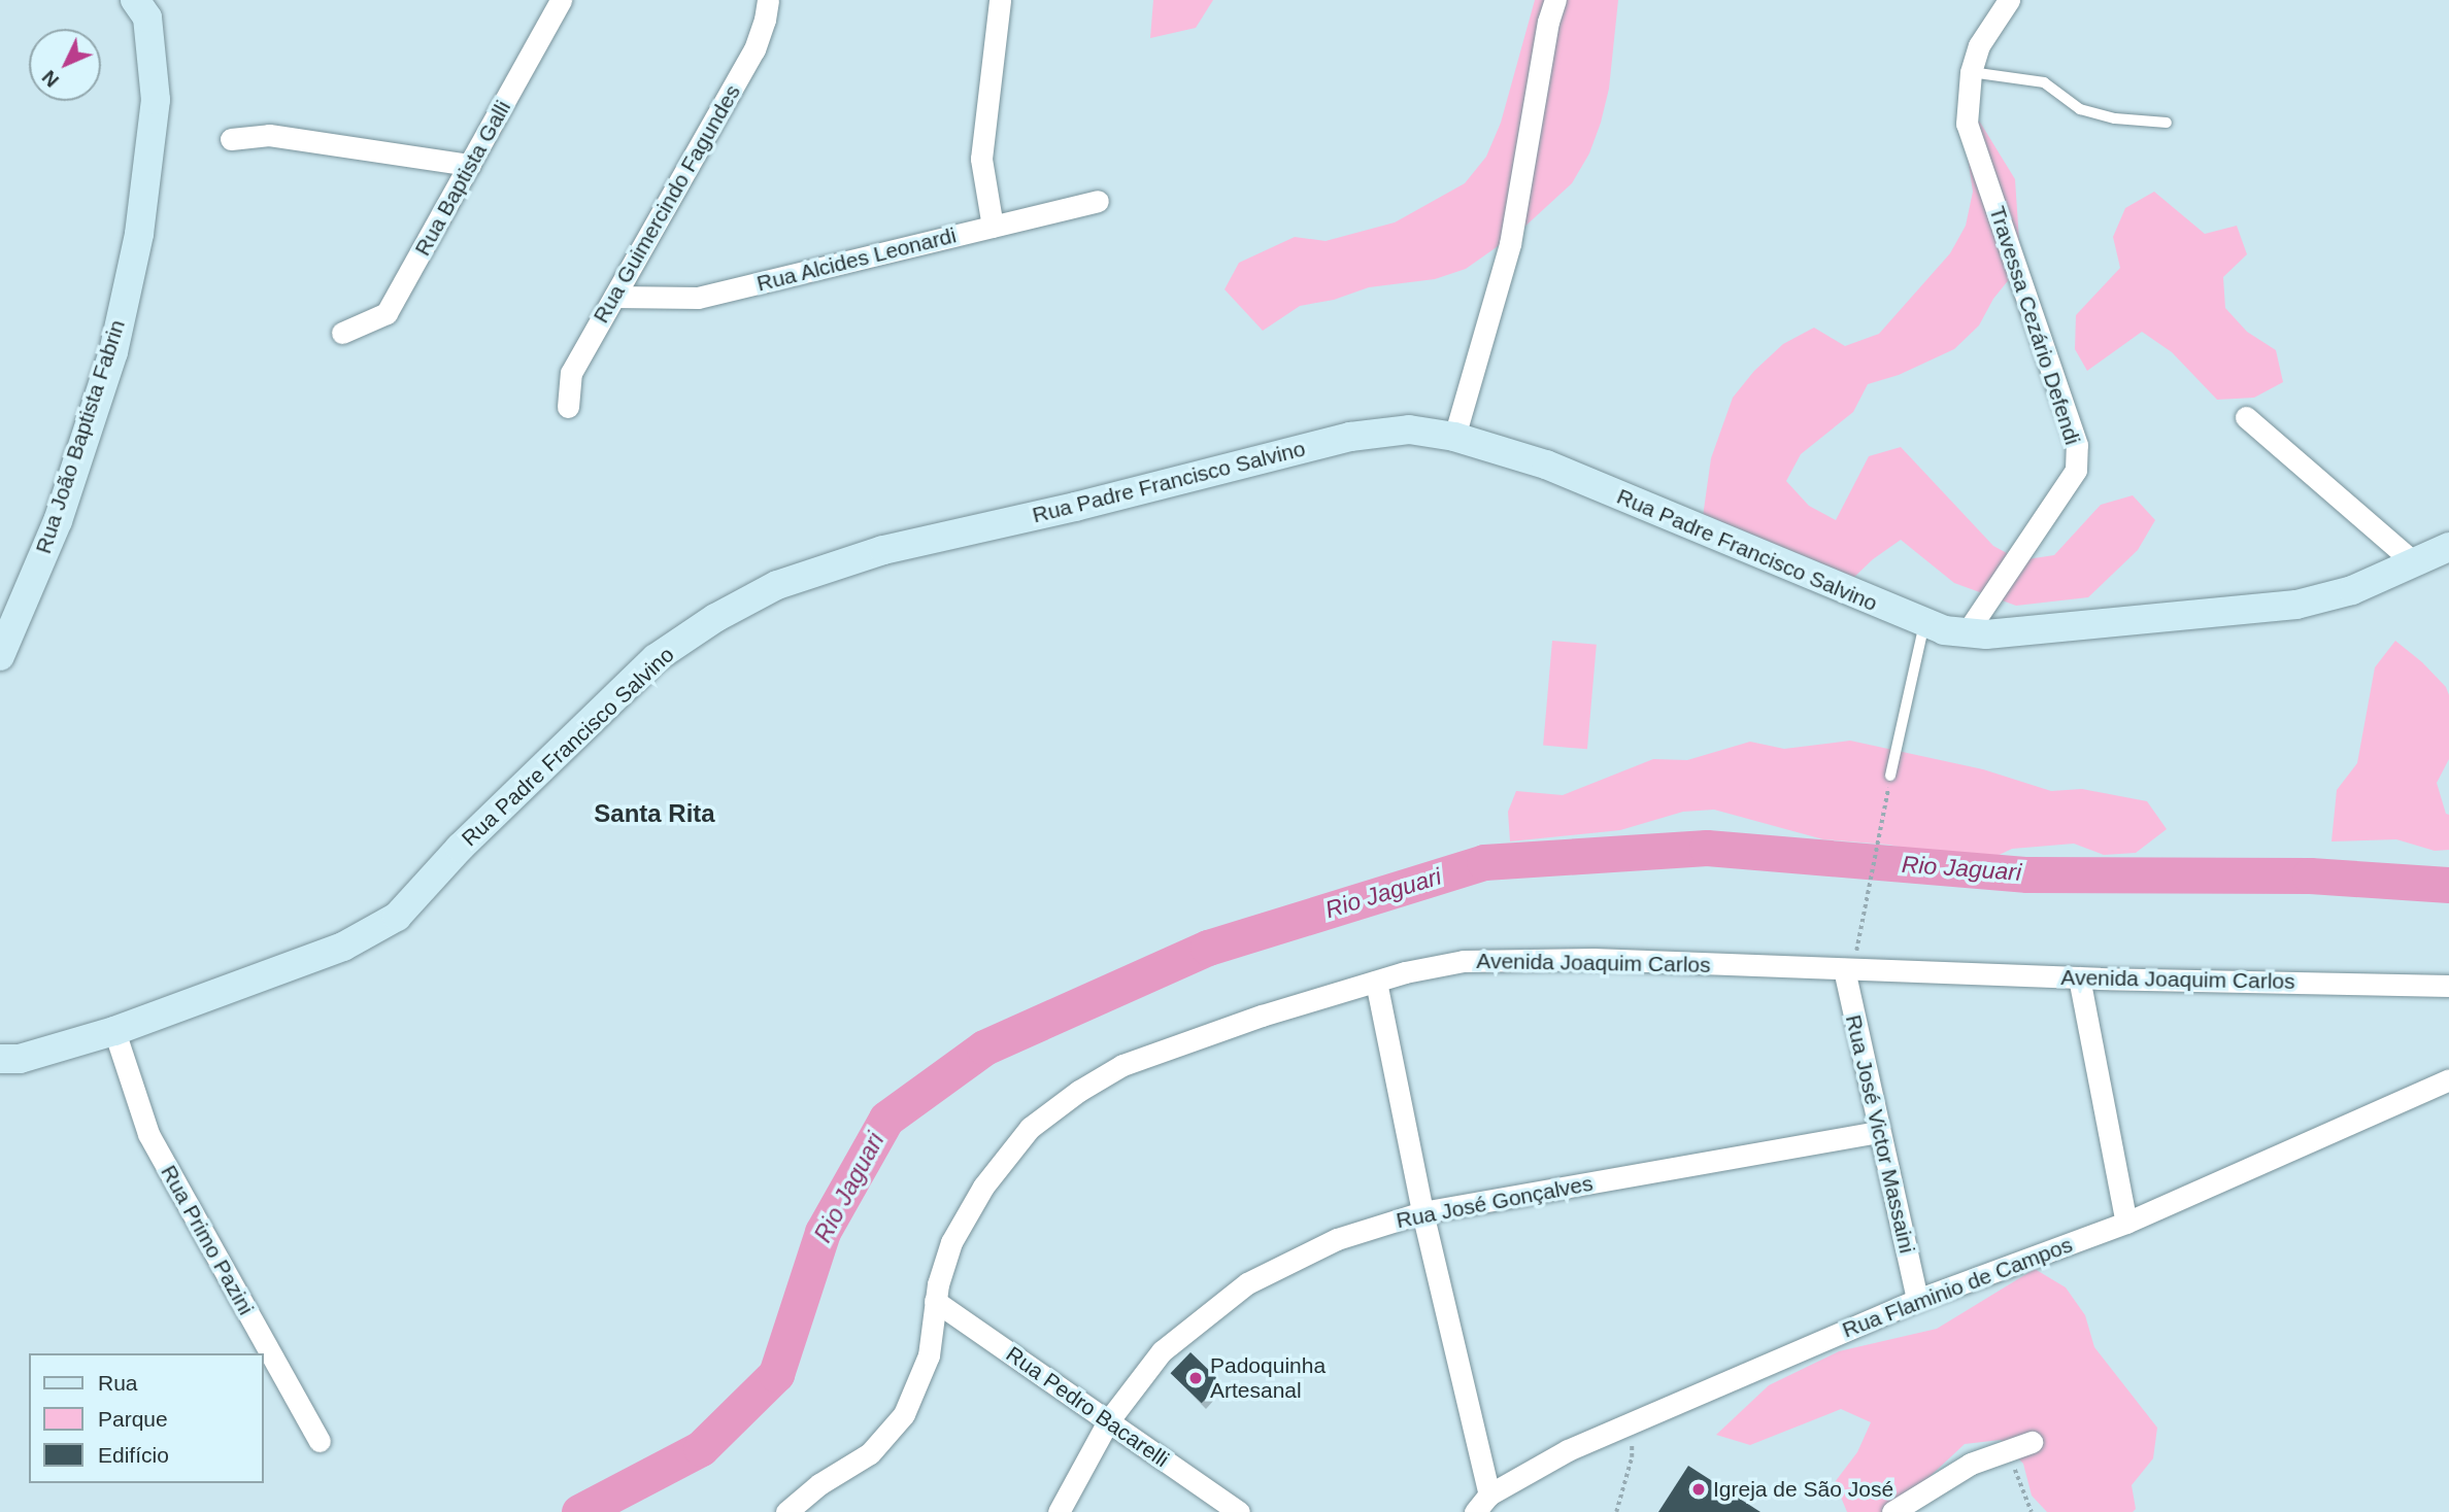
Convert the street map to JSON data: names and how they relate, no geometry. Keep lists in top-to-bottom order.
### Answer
{
  "streets": {
    "street": [
      "Rua Baptista Galli",
      "Rua Guimercindo Fagundes",
      "Rua Alcides Leonardi",
      "Travessa Cezário Defendi",
      "Rua João Baptista Fabrin",
      "Rua Padre Francisco Salvino",
      "Avenida Joaquim Carlos",
      "Rua José Victor Massaini",
      "Rua José Gonçalves",
      "Rua Primo Pazini",
      "Rua Flaminio de Campos",
      "Rua Pedro Bacarelli"
    ]
  },
  "crossings": [
    ["Rua Guimercindo Fagundes", "Rua Alcides Leonardi"],
    ["Travessa Cezário Defendi", "Rua Padre Francisco Salvino"],
    ["Rua Padre Francisco Salvino", "Rua Primo Pazini"],
    ["Avenida Joaquim Carlos", "Rua José Victor Massaini"],
    ["Avenida Joaquim Carlos", "Rua Pedro Bacarelli"],
    ["Rua José Victor Massaini", "Rua José Gonçalves"],
    ["Rua José Victor Massaini", "Rua Flaminio de Campos"],
    ["Rua José Gonçalves", "Rua Pedro Bacarelli"]
  ],
  "districts": ["Santa Rita"],
  "water": ["Rio Jaguari"],
  "places": ["Padoquinha Artesanal", "Igreja de São José"],
  "legend": ["Rua", "Parque", "Edifício"],
  "north": "bottom left"
}
